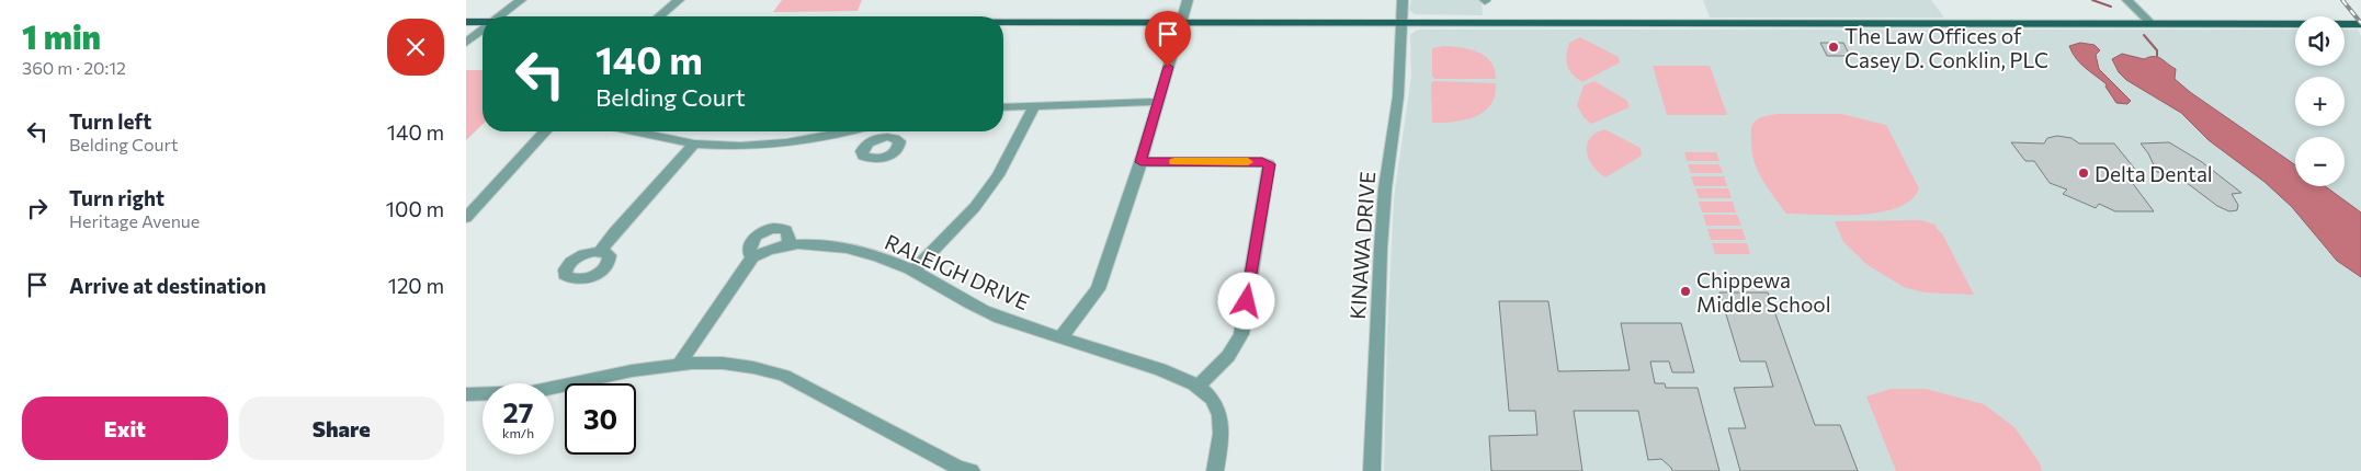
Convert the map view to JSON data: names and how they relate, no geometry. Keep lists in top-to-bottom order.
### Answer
{
  "streets": {
    "street": ["KINAWA DRIVE", "RALEIGH DRIVE"]
  },
  "places": ["The Law Offices of Casey D. Conklin, PLC", "Delta Dental", "Chippewa Middle School"],
  "page": {
    "heading": ["1 min", "360 m · 20:12"],
    "map_buttons": ["+", "−"],
    "turn": ["140 m", "Belding Court"],
    "list": [
      {
        "name": "Turn left",
        "note": "Belding Court",
        "value": "140 m"
      },
      {
        "name": "Turn right",
        "note": "Heritage Avenue",
        "value": "100 m"
      },
      {
        "name": "Arrive at destination",
        "value": "120 m"
      }
    ],
    "speed": "27 km/h",
    "limit": "30",
    "buttons": ["Exit", "Share"]
  }
}
